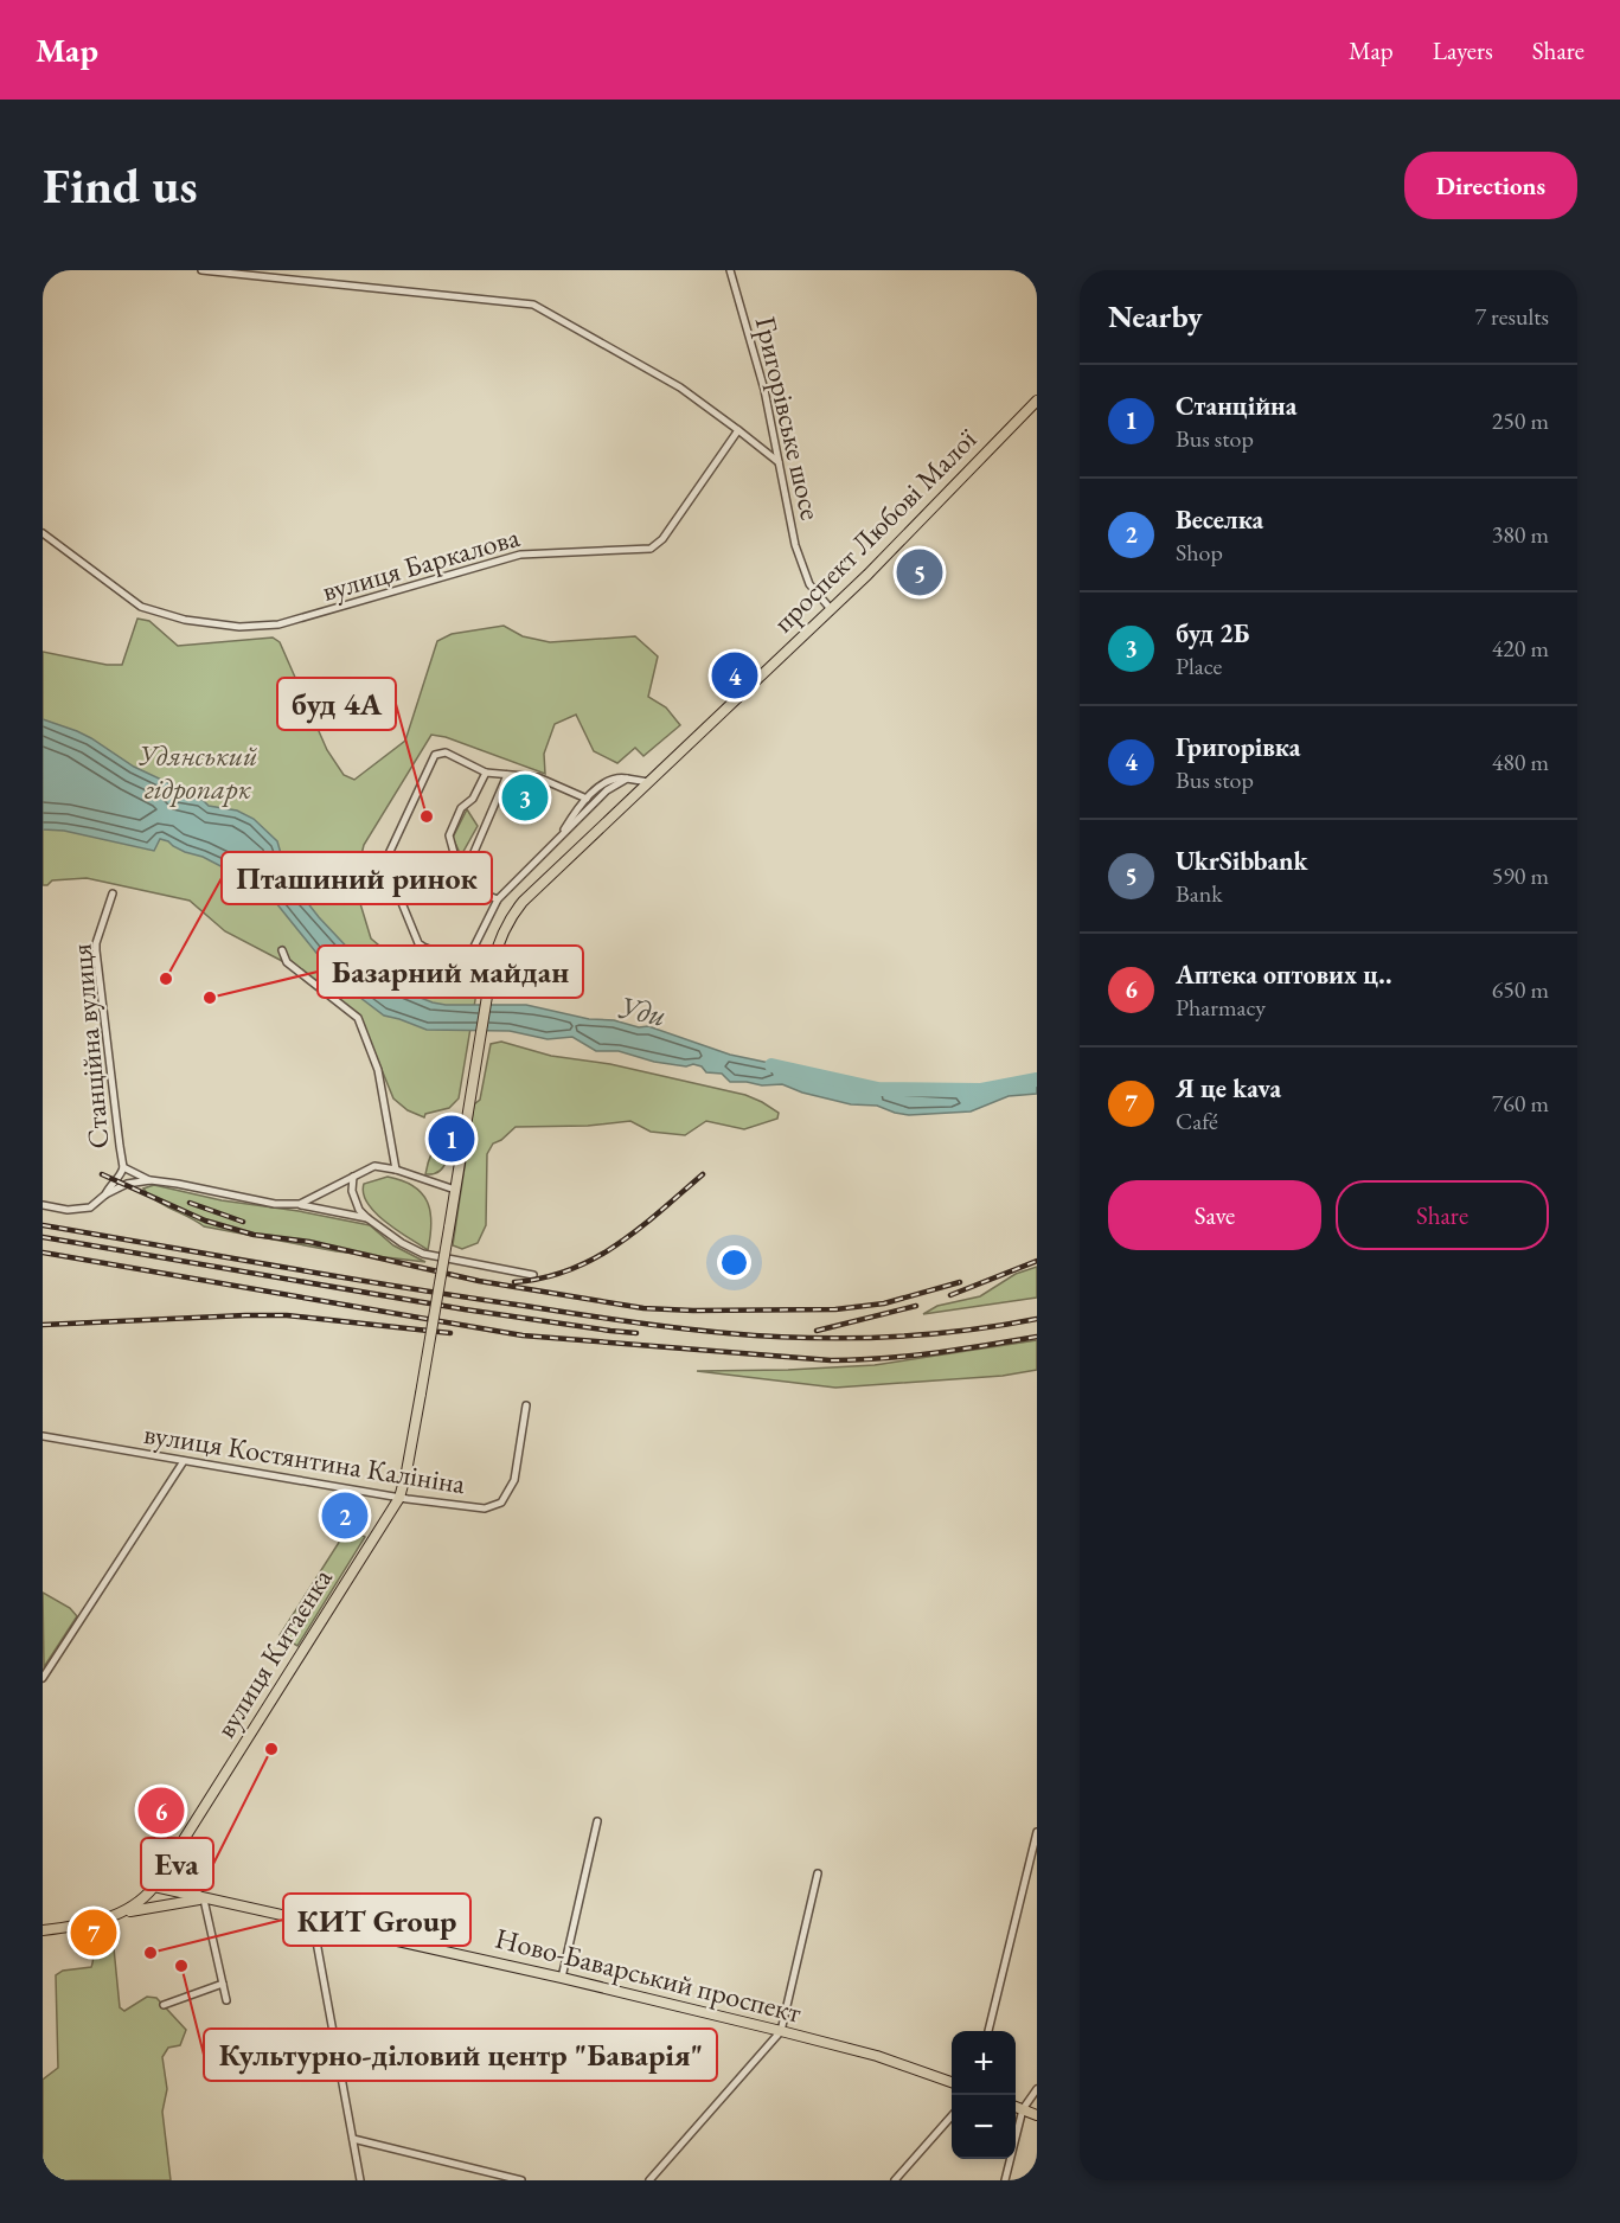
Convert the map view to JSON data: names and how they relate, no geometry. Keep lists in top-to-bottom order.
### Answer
{
  "streets": {
    "main road": ["проспект Любові Малої", "вулиця Китаєнка", "Ново-Баварський проспект"],
    "street": [
      "Григорівське шосе",
      "вулиця Баркалова",
      "Станційна вулиця",
      "вулиця Костянтина Калініна"
    ]
  },
  "crossings": [
    ["Григорівське шосе", "проспект Любові Малої"],
    ["проспект Любові Малої", "вулиця Китаєнка"],
    ["вулиця Костянтина Калініна", "вулиця Китаєнка"],
    ["вулиця Китаєнка", "Ново-Баварський проспект"]
  ],
  "water": ["Уди"],
  "parks": ["Удянський гідропарк"],
  "places": [
    "буд 4А",
    "Пташиний ринок",
    "Базарний майдан",
    "Eva",
    "КИТ Group",
    "Культурно-діловий центр \"Баварія\""
  ],
  "page": {
    "header": "Map",
    "nav": ["Map", "Layers", "Share"],
    "buttons": [
      "Directions",
      ["Save", "Share"]
    ],
    "title": "Find us",
    "heading": ["Nearby", "7 results"],
    "list": [
      {
        "mark": "1",
        "name": "Станційна",
        "note": "Bus stop",
        "value": "250 m"
      },
      {
        "mark": "2",
        "name": "Веселка",
        "note": "Shop",
        "value": "380 m"
      },
      {
        "mark": "3",
        "name": "буд 2Б",
        "note": "Place",
        "value": "420 m"
      },
      {
        "mark": "4",
        "name": "Григорівка",
        "note": "Bus stop",
        "value": "480 m"
      },
      {
        "mark": "5",
        "name": "UkrSibbank",
        "note": "Bank",
        "value": "590 m"
      },
      {
        "mark": "6",
        "name": "Аптека оптових ц‥",
        "note": "Pharmacy",
        "value": "650 m"
      },
      {
        "mark": "7",
        "name": "Я це kava",
        "note": "Café",
        "value": "760 m"
      }
    ],
    "pins": [
      "5",
      "4",
      "3",
      "1",
      "2",
      "6",
      "7"
    ],
    "map_buttons": ["+", "−"]
  }
}
